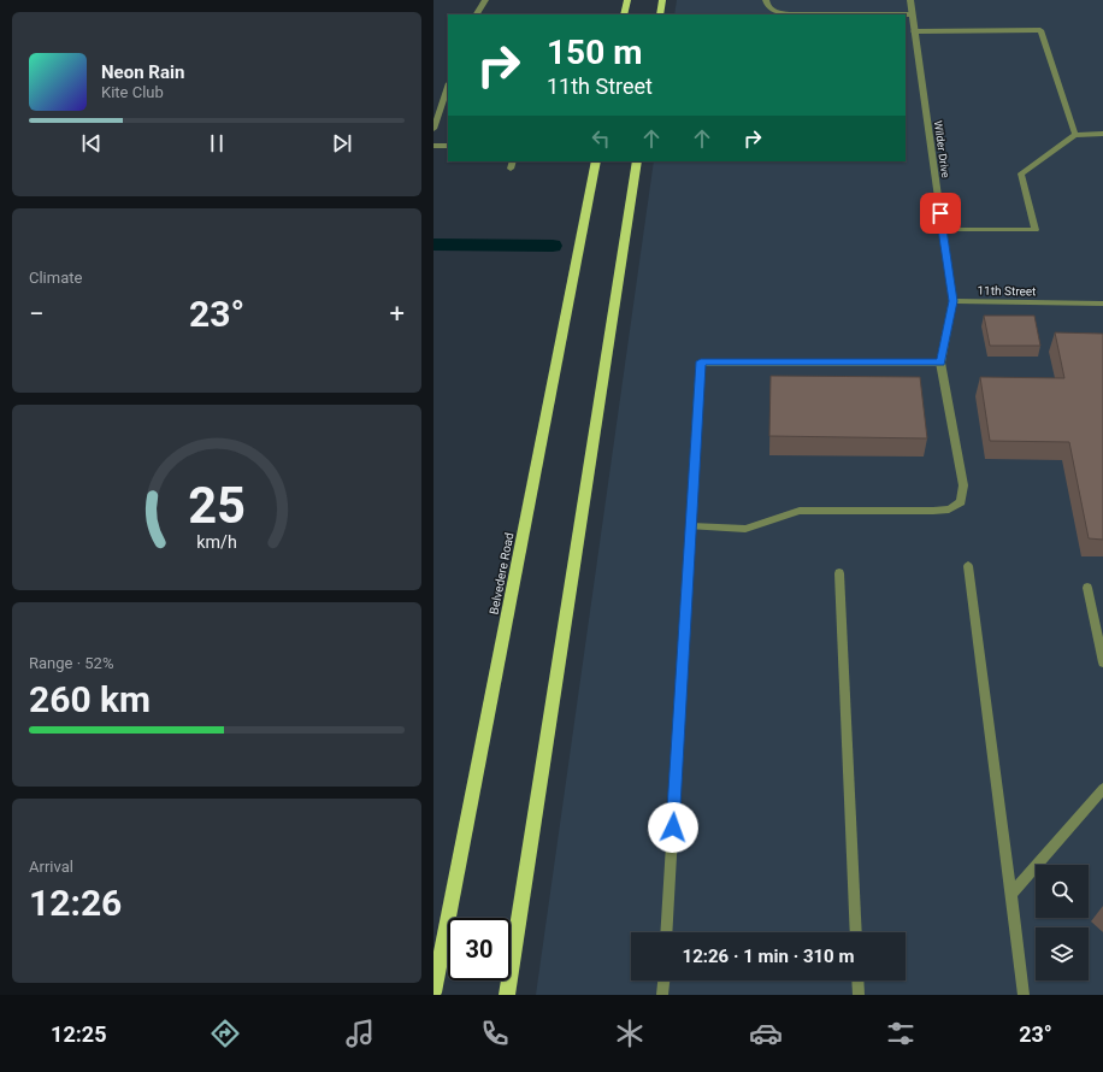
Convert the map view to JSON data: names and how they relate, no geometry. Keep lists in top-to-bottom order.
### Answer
{
  "streets": {
    "main road": ["Belvedere Road"],
    "street": ["Wilder Drive", "11th Street"]
  },
  "crossings": [
    ["Wilder Drive", "11th Street"]
  ],
  "page": {
    "turn": ["150 m", "11th Street"],
    "song": ["Neon Rain", "Kite Club"],
    "tile": [
      "Climate",
      ["Range · 52%", "260 km"],
      ["Arrival", "12:26"]
    ],
    "heat": ["−", "23°", "+"],
    "limit": "30",
    "trip": "12:26 · 1 min · 310 m",
    "tabs": ["12:25", "23°"],
    "gauge": ["25", "km/h"]
  }
}
